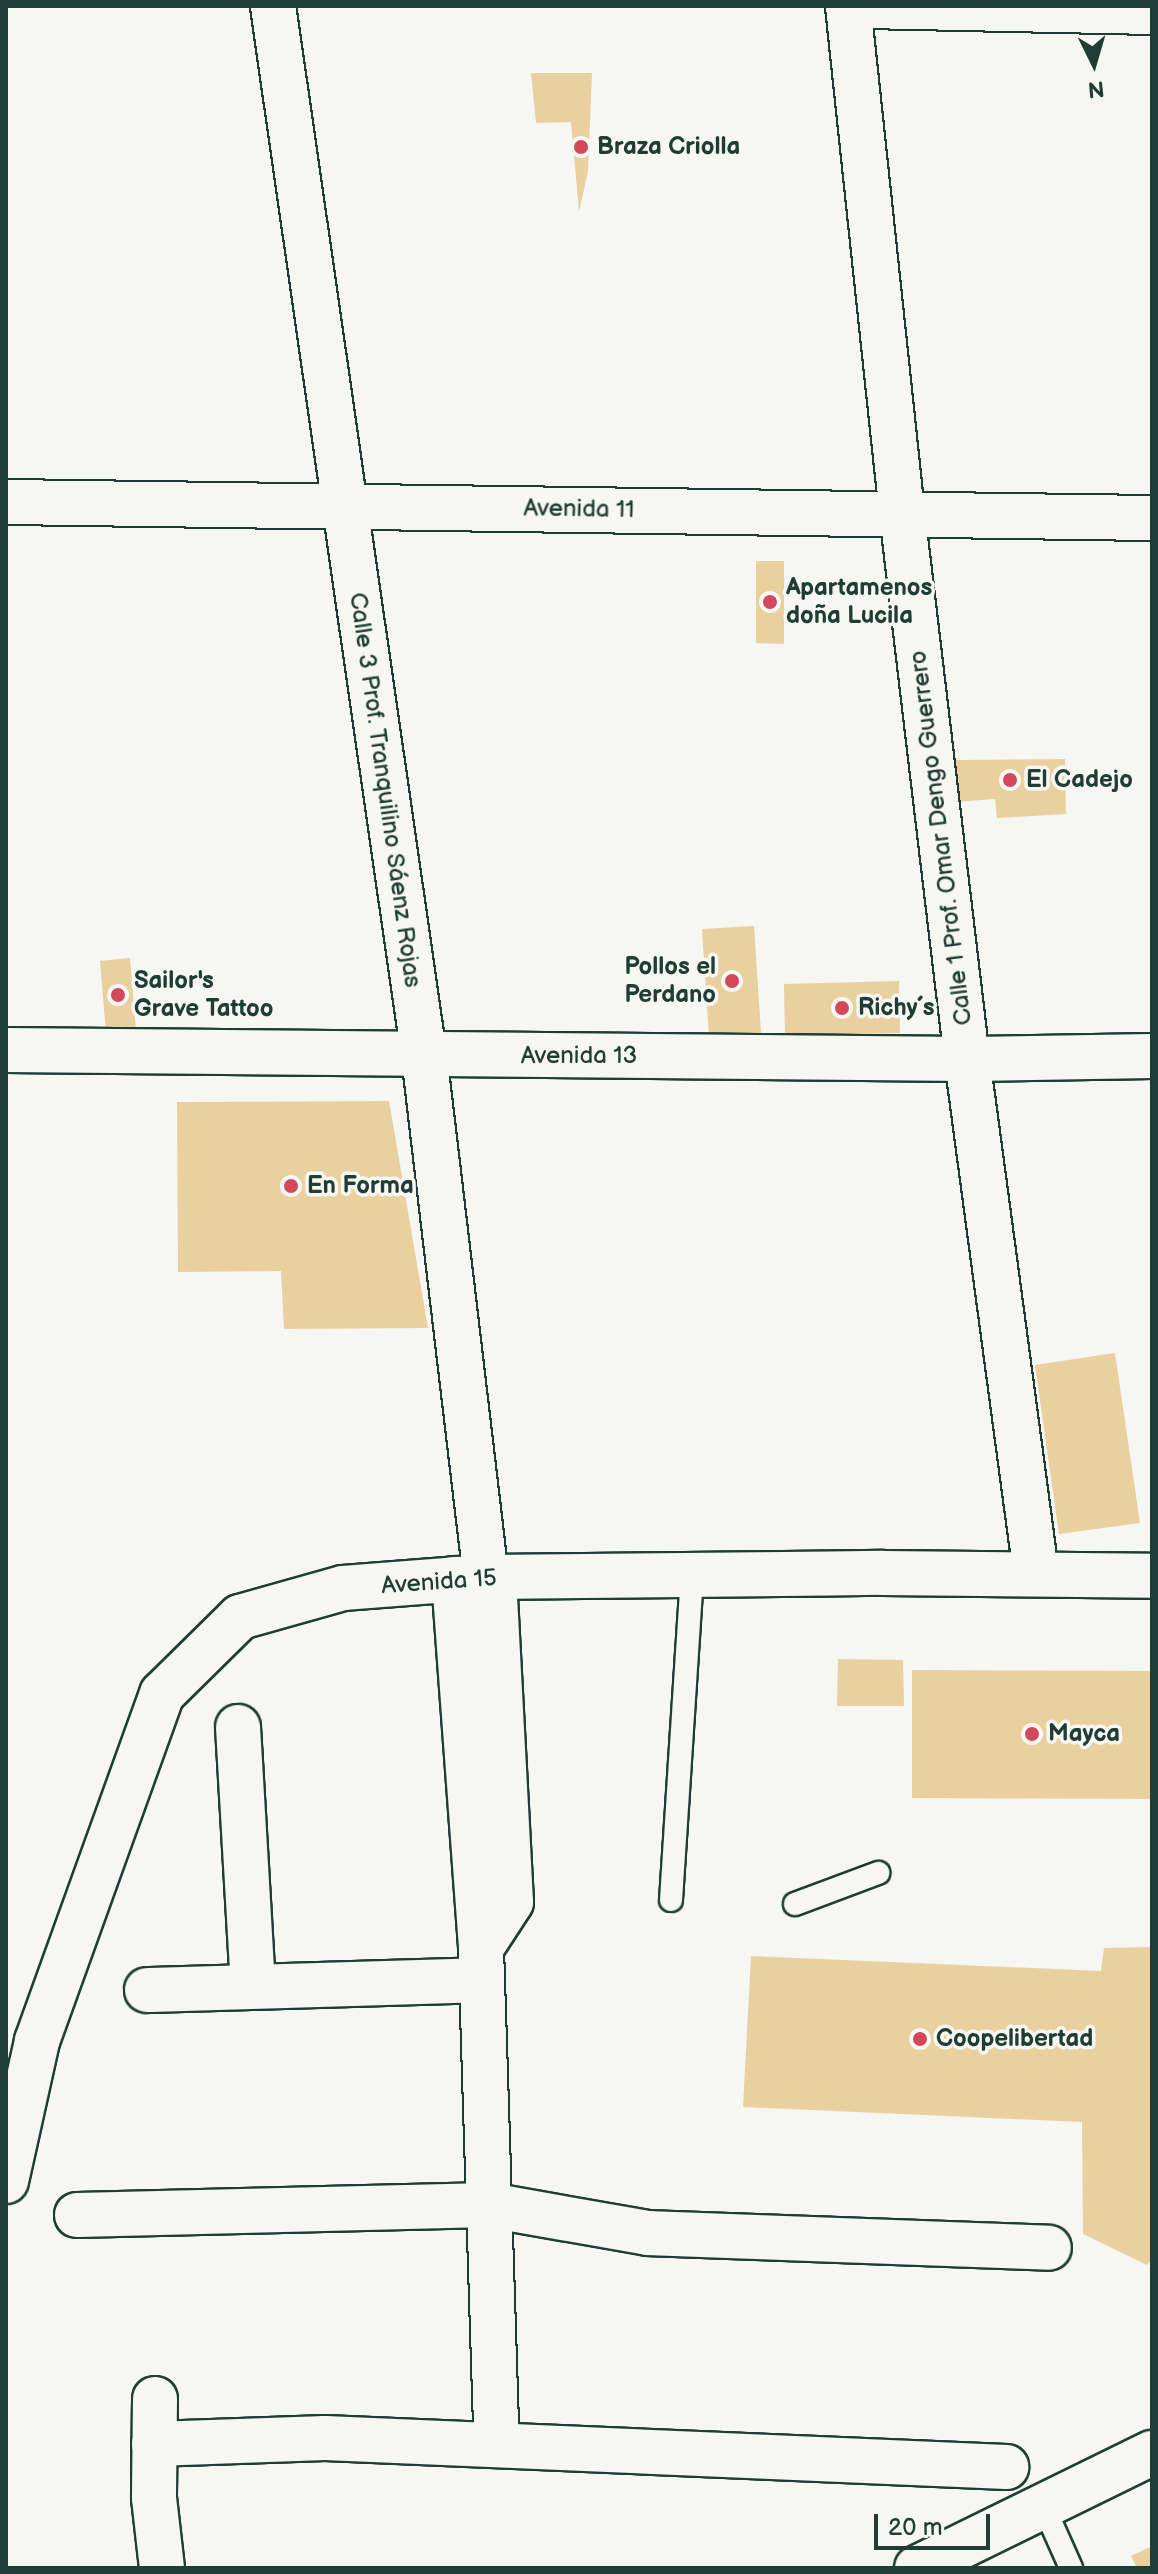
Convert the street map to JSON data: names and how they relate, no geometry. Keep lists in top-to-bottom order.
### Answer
{
  "streets": {
    "street": [
      "Avenida 11",
      "Calle 3 Prof. Tranquilino Sáenz Rojas",
      "Calle 1 Prof. Omar Dengo Guerrero",
      "Avenida 13",
      "Avenida 15"
    ]
  },
  "crossings": [
    ["Avenida 11", "Calle 3 Prof. Tranquilino Sáenz Rojas"],
    ["Avenida 11", "Calle 1 Prof. Omar Dengo Guerrero"],
    ["Calle 3 Prof. Tranquilino Sáenz Rojas", "Avenida 13"],
    ["Calle 3 Prof. Tranquilino Sáenz Rojas", "Avenida 15"],
    ["Calle 1 Prof. Omar Dengo Guerrero", "Avenida 13"],
    ["Calle 1 Prof. Omar Dengo Guerrero", "Avenida 15"]
  ],
  "places": [
    "Braza Criolla",
    "Apartamenos doña Lucila",
    "El Cadejo",
    "Pollos el Perdano",
    "Sailor's Grave Tattoo",
    "Richy´s",
    "En Forma",
    "Mayca",
    "Coopelibertad"
  ],
  "scale_bar": "20 m",
  "north": "bottom"
}
